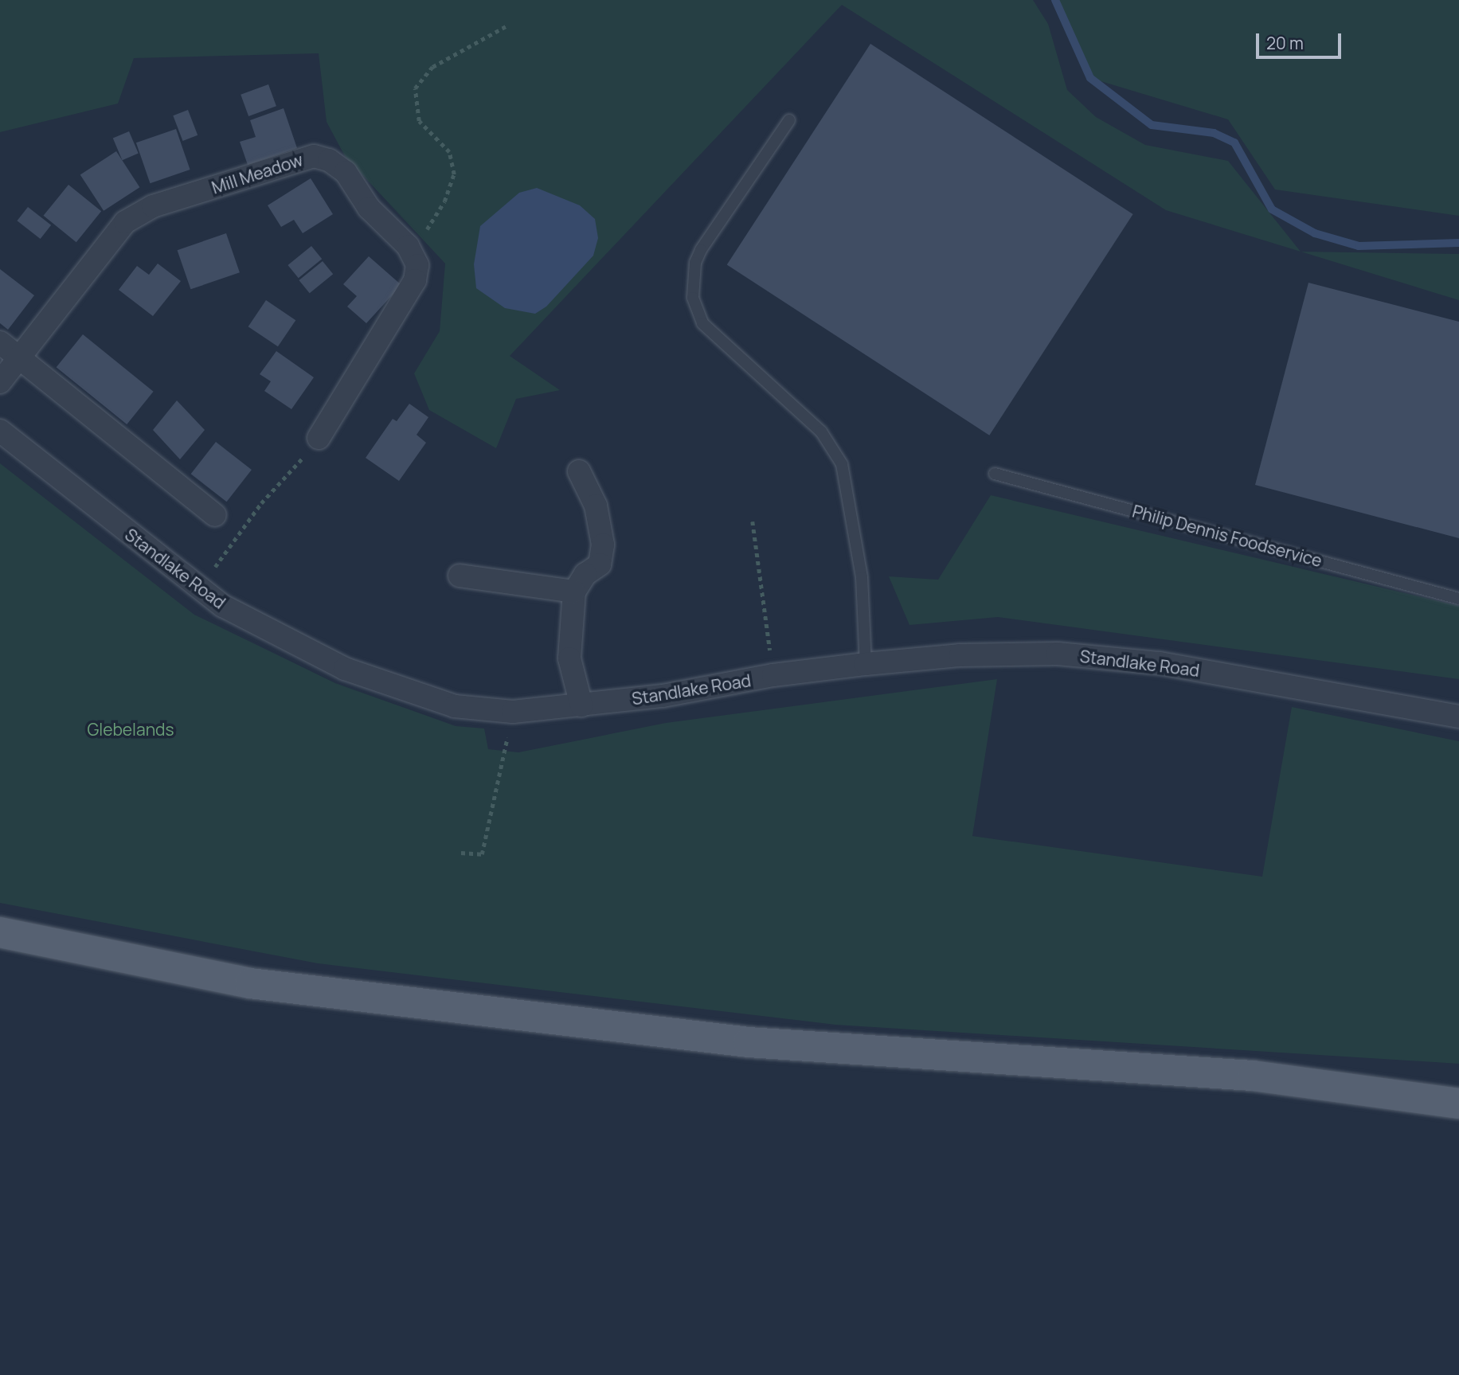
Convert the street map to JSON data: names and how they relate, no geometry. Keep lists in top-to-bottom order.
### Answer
{
  "streets": {
    "street": ["Mill Meadow", "Standlake Road"],
    "lane": ["Philip Dennis Foodservice"]
  },
  "parks": ["Glebelands"],
  "scale_bar": "20 m"
}
